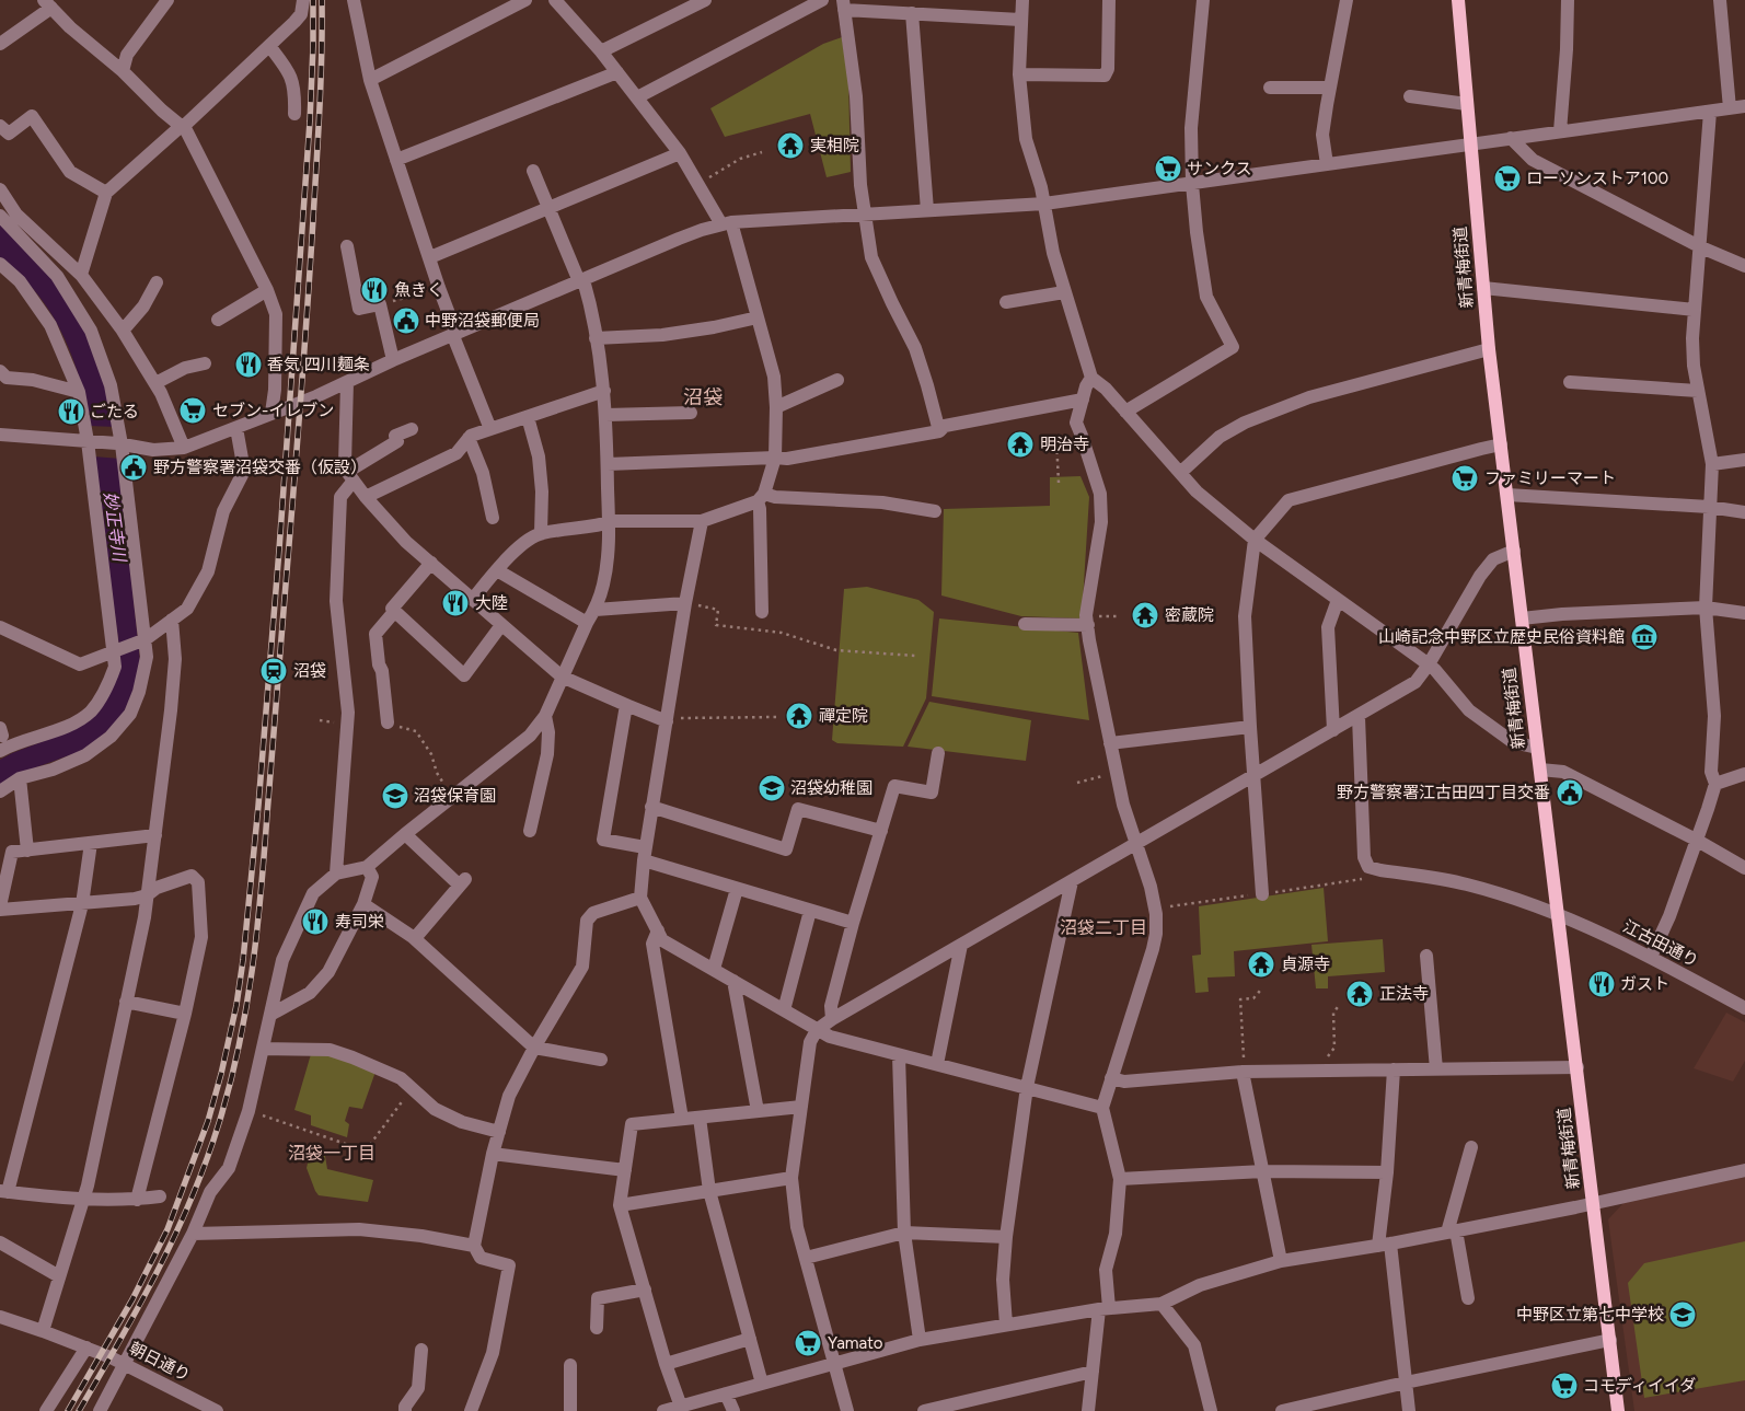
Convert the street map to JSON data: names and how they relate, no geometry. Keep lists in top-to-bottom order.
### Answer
{
  "streets": {
    "main road": ["新青梅街道"],
    "street": ["江古田通り", "朝日通り"]
  },
  "crossings": [
    ["新青梅街道", "江古田通り"]
  ],
  "districts": ["沼袋", "沼袋二丁目", "沼袋一丁目"],
  "water": ["妙正寺川"],
  "places": {
    "temple": [
      "実相院",
      "明治寺",
      "密蔵院",
      "禪定院",
      "貞源寺",
      "正法寺"
    ],
    "supermarket": [
      "サンクス",
      "ローソンストア100",
      "セブン-イレブン",
      "ファミリーマート",
      "Yamato",
      "コモディイイダ"
    ],
    "restaurant": [
      "魚きく",
      "香気 四川麺条",
      "ごたる",
      "大陸",
      "寿司栄",
      "ガスト"
    ],
    "public building": ["中野沼袋郵便局", "野方警察署沼袋交番（仮設）", "野方警察署江古田四丁目交番"],
    "museum": ["山崎記念中野区立歴史民俗資料館"],
    "station": ["沼袋"],
    "school or university": ["沼袋幼稚園", "沼袋保育園", "中野区立第七中学校"]
  }
}
